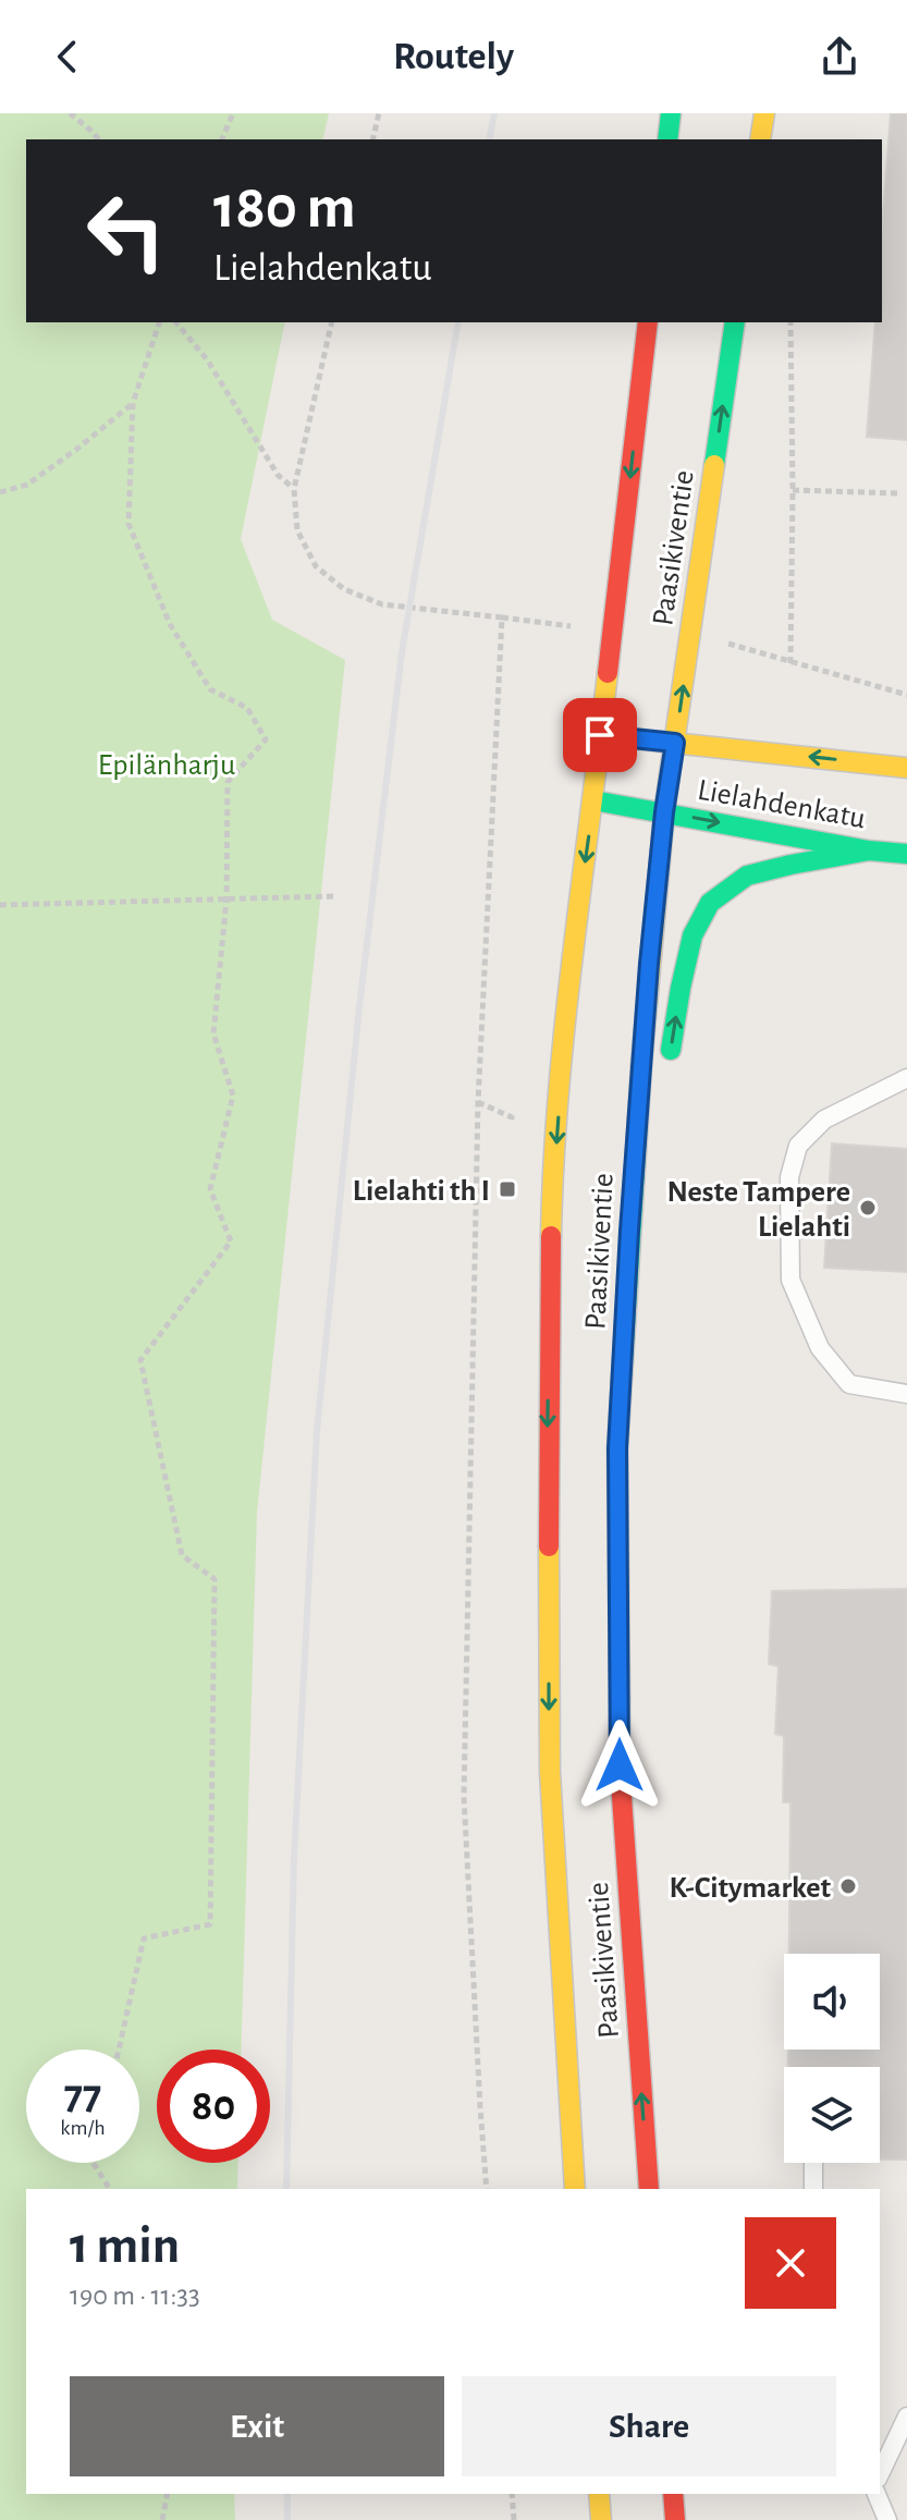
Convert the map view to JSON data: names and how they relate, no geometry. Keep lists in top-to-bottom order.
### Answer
{
  "streets": {
    "main road": ["Paasikiventie", "Lielahdenkatu"]
  },
  "crossings": [
    ["Paasikiventie", "Lielahdenkatu"]
  ],
  "parks": ["Epilänharju"],
  "places": {
    "transit": ["Lielahti th I"],
    "other": ["Neste Tampere Lielahti", "K-Citymarket"]
  },
  "page": {
    "header": "Routely",
    "turn": ["180 m", "Lielahdenkatu"],
    "speed": "77 km/h",
    "limit": "80",
    "heading": ["1 min", "190 m · 11:33"],
    "buttons": ["Exit", "Share"]
  }
}
